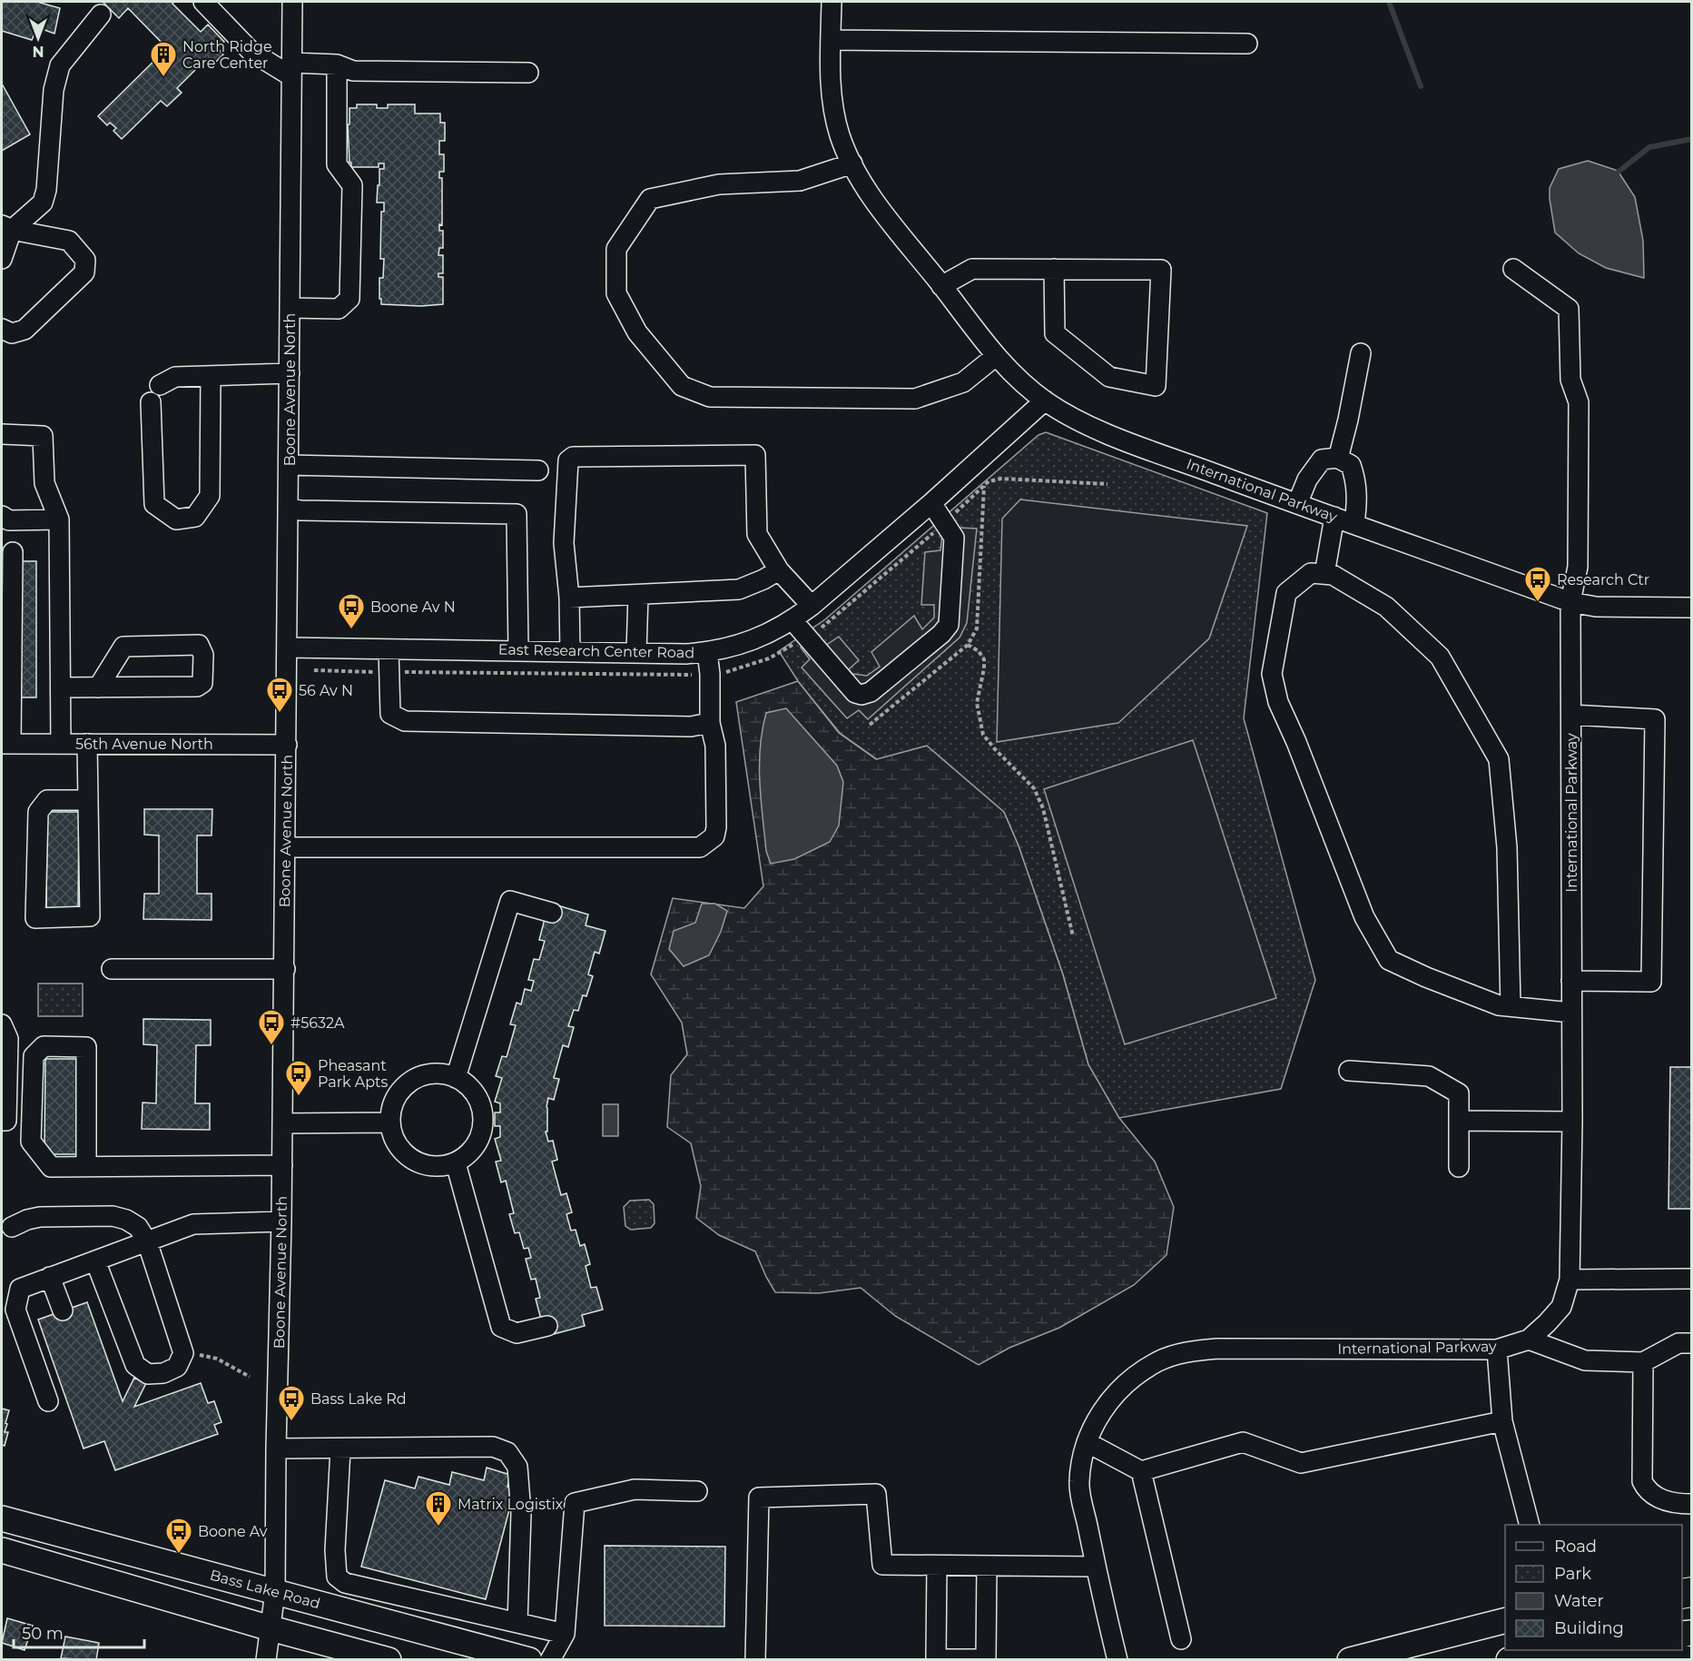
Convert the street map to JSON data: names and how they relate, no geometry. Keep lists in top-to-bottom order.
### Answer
{
  "streets": {
    "main road": ["Bass Lake Road"],
    "street": [
      "Boone Avenue North",
      "International Parkway",
      "East Research Center Road",
      "56th Avenue North"
    ]
  },
  "crossings": [
    ["Boone Avenue North", "East Research Center Road"],
    ["Boone Avenue North", "56th Avenue North"],
    ["Boone Avenue North", "Bass Lake Road"],
    ["International Parkway", "East Research Center Road"]
  ],
  "places": {
    "building": ["North Ridge Care Center", "Matrix Logistix"],
    "bus stop": [
      "Research Ctr",
      "Boone Av N",
      "56 Av N",
      "#5632A",
      "Pheasant Park Apts",
      "Bass Lake Rd",
      "Boone Av"
    ]
  },
  "legend": [
    "Road",
    "Park",
    "Water",
    "Building"
  ],
  "scale_bar": "50 m",
  "north": "bottom"
}
